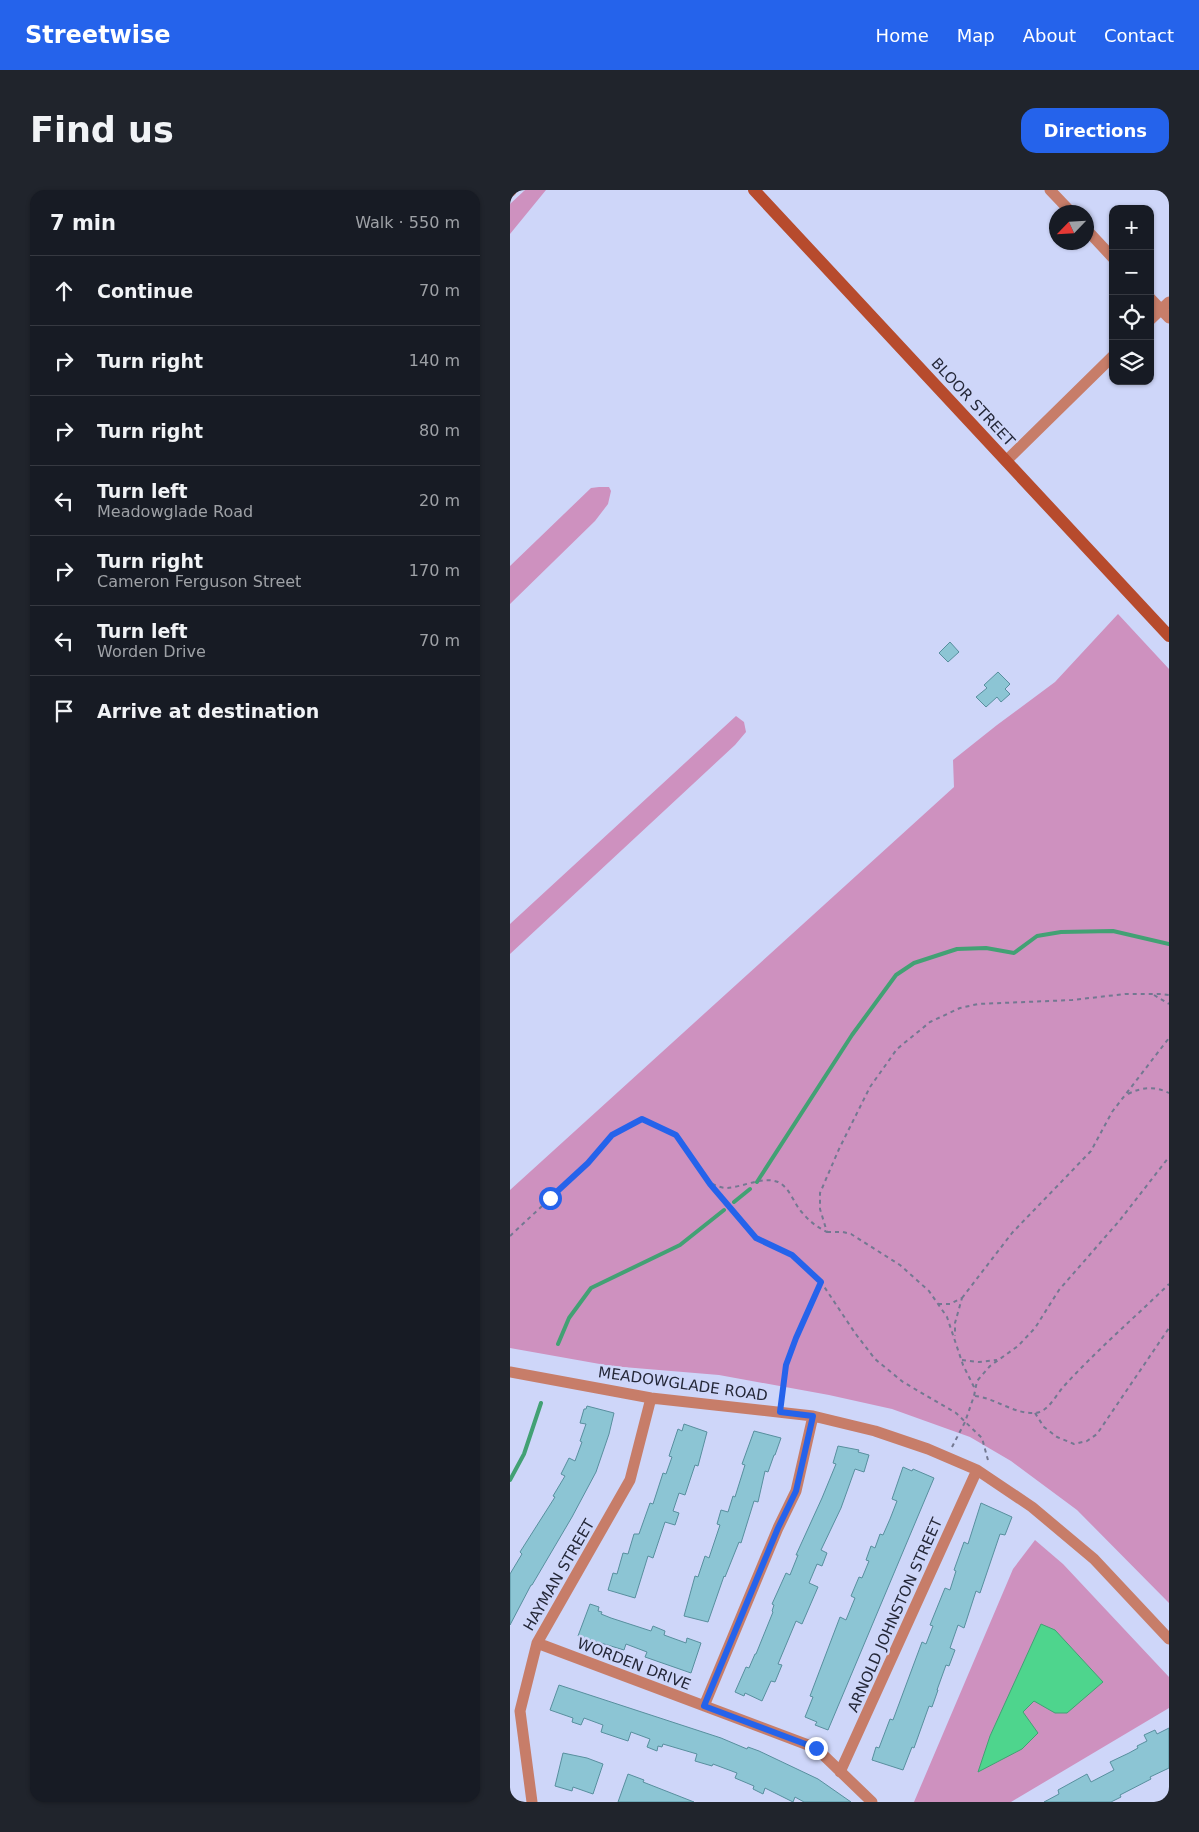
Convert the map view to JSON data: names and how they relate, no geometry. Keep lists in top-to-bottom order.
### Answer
{
  "streets": {
    "main road": ["BLOOR STREET"],
    "street": [
      "MEADOWGLADE ROAD",
      "HAYMAN STREET",
      "ARNOLD JOHNSTON STREET",
      "WORDEN DRIVE"
    ]
  },
  "crossings": [
    ["MEADOWGLADE ROAD", "HAYMAN STREET"],
    ["MEADOWGLADE ROAD", "ARNOLD JOHNSTON STREET"],
    ["HAYMAN STREET", "WORDEN DRIVE"],
    ["ARNOLD JOHNSTON STREET", "WORDEN DRIVE"]
  ],
  "north": "bottom left",
  "page": {
    "header": "Streetwise",
    "nav": [
      "Home",
      "Map",
      "About",
      "Contact"
    ],
    "buttons": "Directions",
    "title": "Find us",
    "heading": ["7 min", "Walk · 550 m"],
    "map_buttons": ["+", "−"],
    "list": [
      ["Continue", "70 m"],
      ["Turn right", "140 m"],
      ["Turn right", "80 m"],
      ["Turn left", "Meadowglade Road", "20 m"],
      ["Turn right", "Cameron Ferguson Street", "170 m"],
      ["Turn left", "Worden Drive", "70 m"],
      "Arrive at destination"
    ]
  }
}
